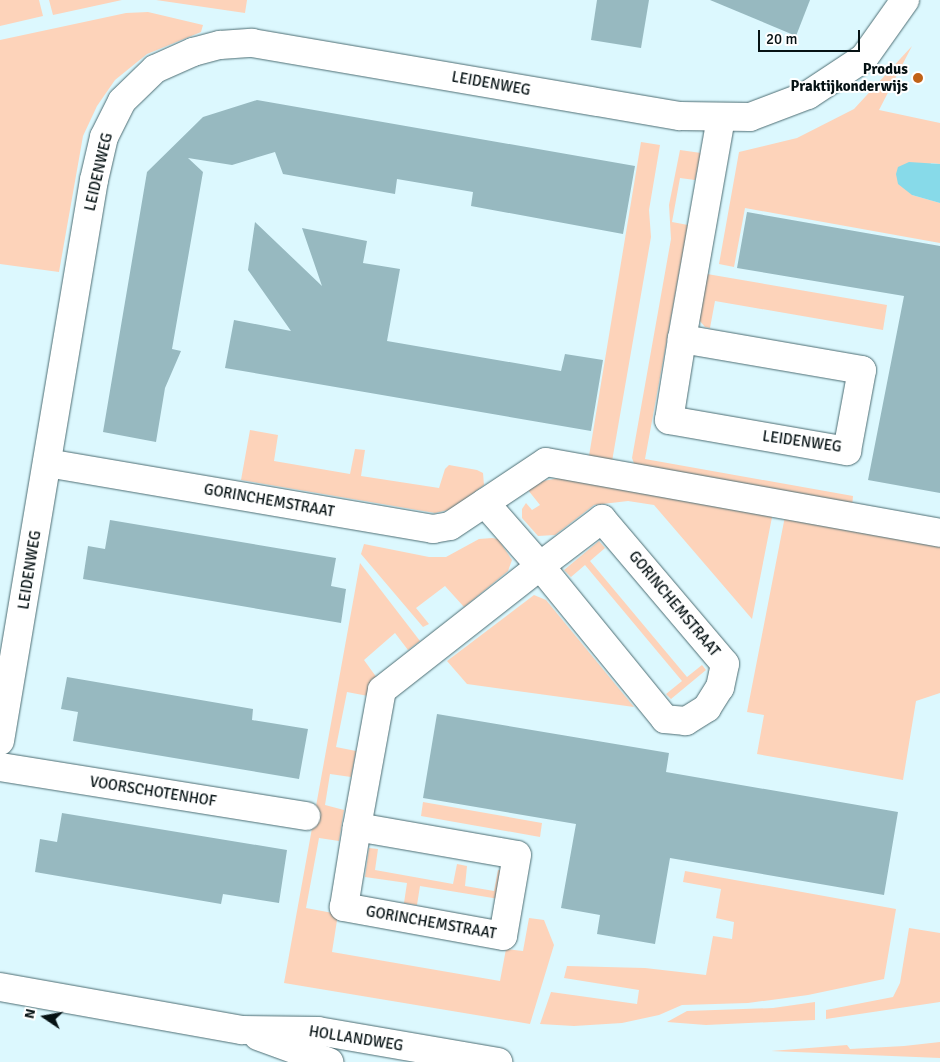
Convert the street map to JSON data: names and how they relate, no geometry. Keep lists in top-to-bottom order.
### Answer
{
  "streets": {
    "street": [
      "LEIDENWEG",
      "GORINCHEMSTRAAT",
      "VOORSCHOTENHOF",
      "HOLLANDWEG"
    ]
  },
  "crossings": [
    ["LEIDENWEG", "GORINCHEMSTRAAT"]
  ],
  "places": ["Produs Praktijkonderwijs"],
  "scale_bar": "20 m",
  "north": "left"
}
